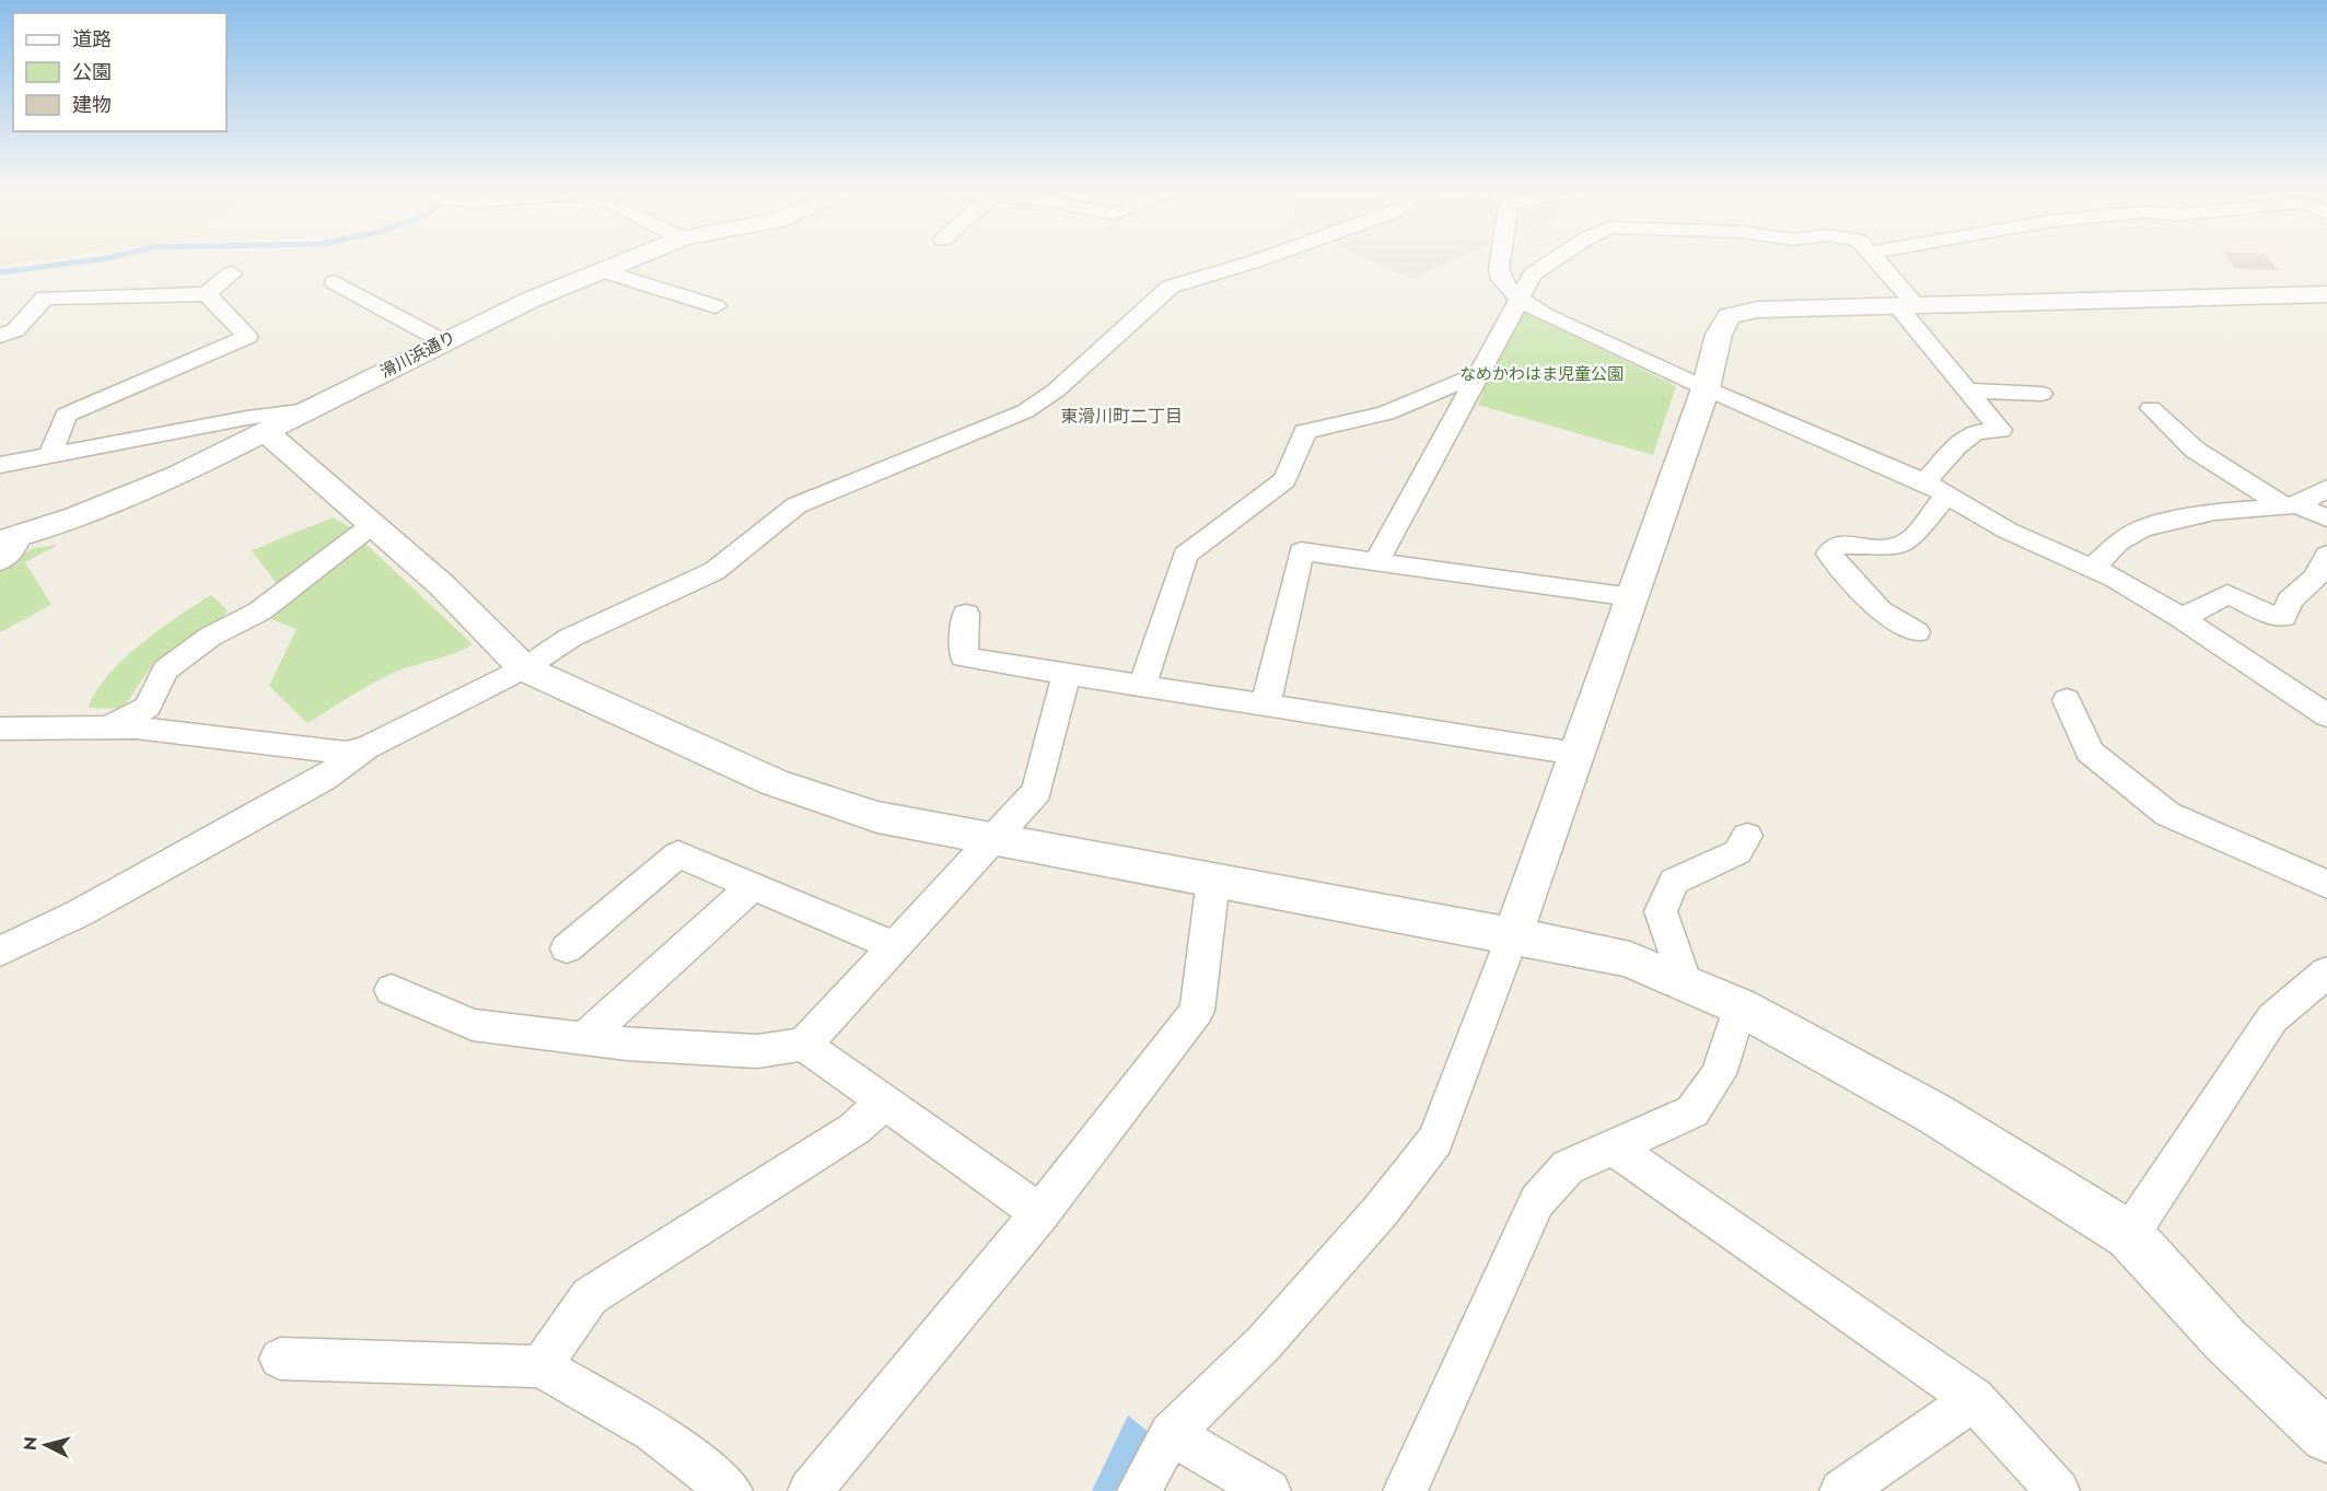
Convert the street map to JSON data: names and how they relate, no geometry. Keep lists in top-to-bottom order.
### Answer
{
  "streets": {
    "street": ["滑川浜通り"]
  },
  "districts": ["東滑川町二丁目"],
  "parks": ["なめかわはま児童公園"],
  "legend": ["道路", "公園", "建物"],
  "north": "left"
}
